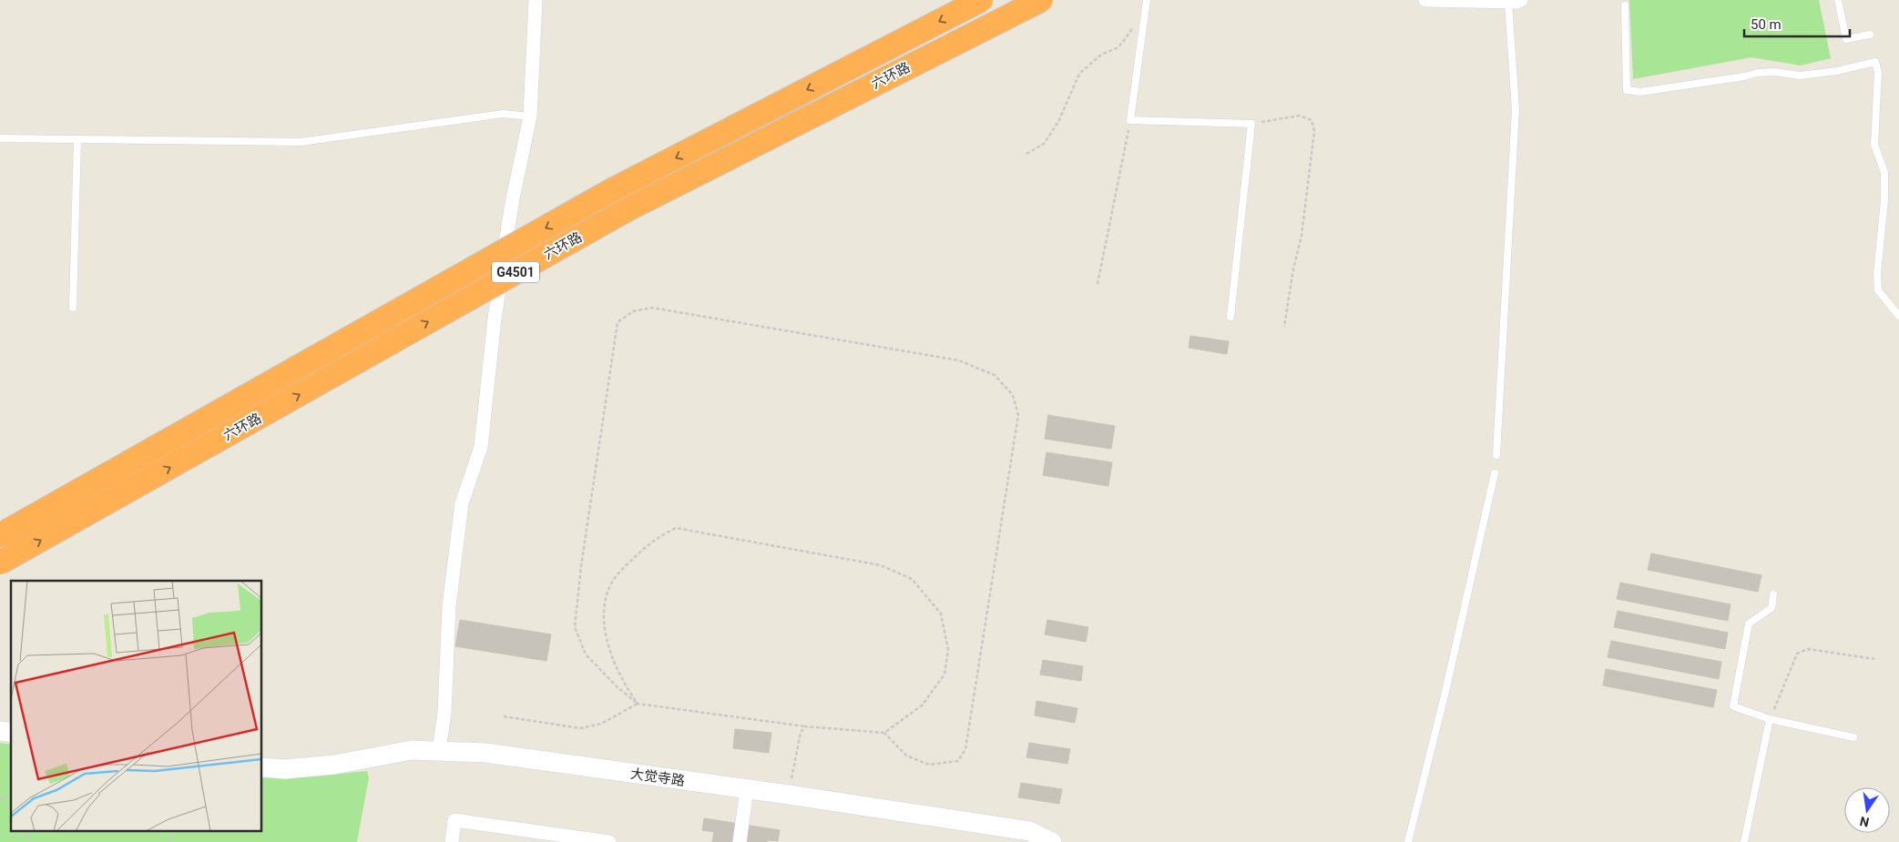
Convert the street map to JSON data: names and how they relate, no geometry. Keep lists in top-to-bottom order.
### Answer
{
  "streets": {
    "highway": ["六环路", "G4501"],
    "main road": ["大觉寺路"]
  },
  "scale_bar": "50 m",
  "north": "bottom"
}
